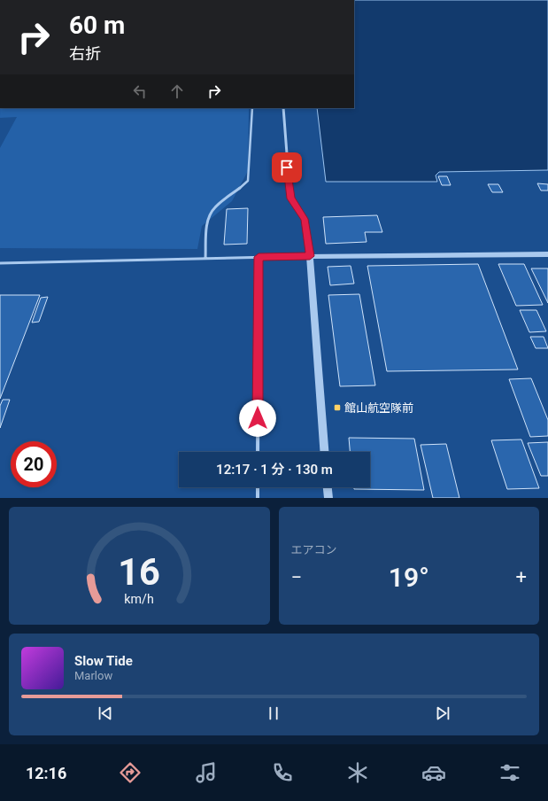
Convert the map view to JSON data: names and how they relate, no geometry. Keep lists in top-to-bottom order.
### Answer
{
  "places": {
    "transit": ["館山航空隊前"]
  },
  "page": {
    "turn": ["60 m", "右折"],
    "limit": "20",
    "trip": "12:17 · 1 分 · 130 m",
    "tile": "エアコン",
    "heat": ["−", "19°", "+"],
    "song": ["Slow Tide", "Marlow"],
    "tabs": "12:16",
    "gauge": ["16", "km/h"]
  }
}
